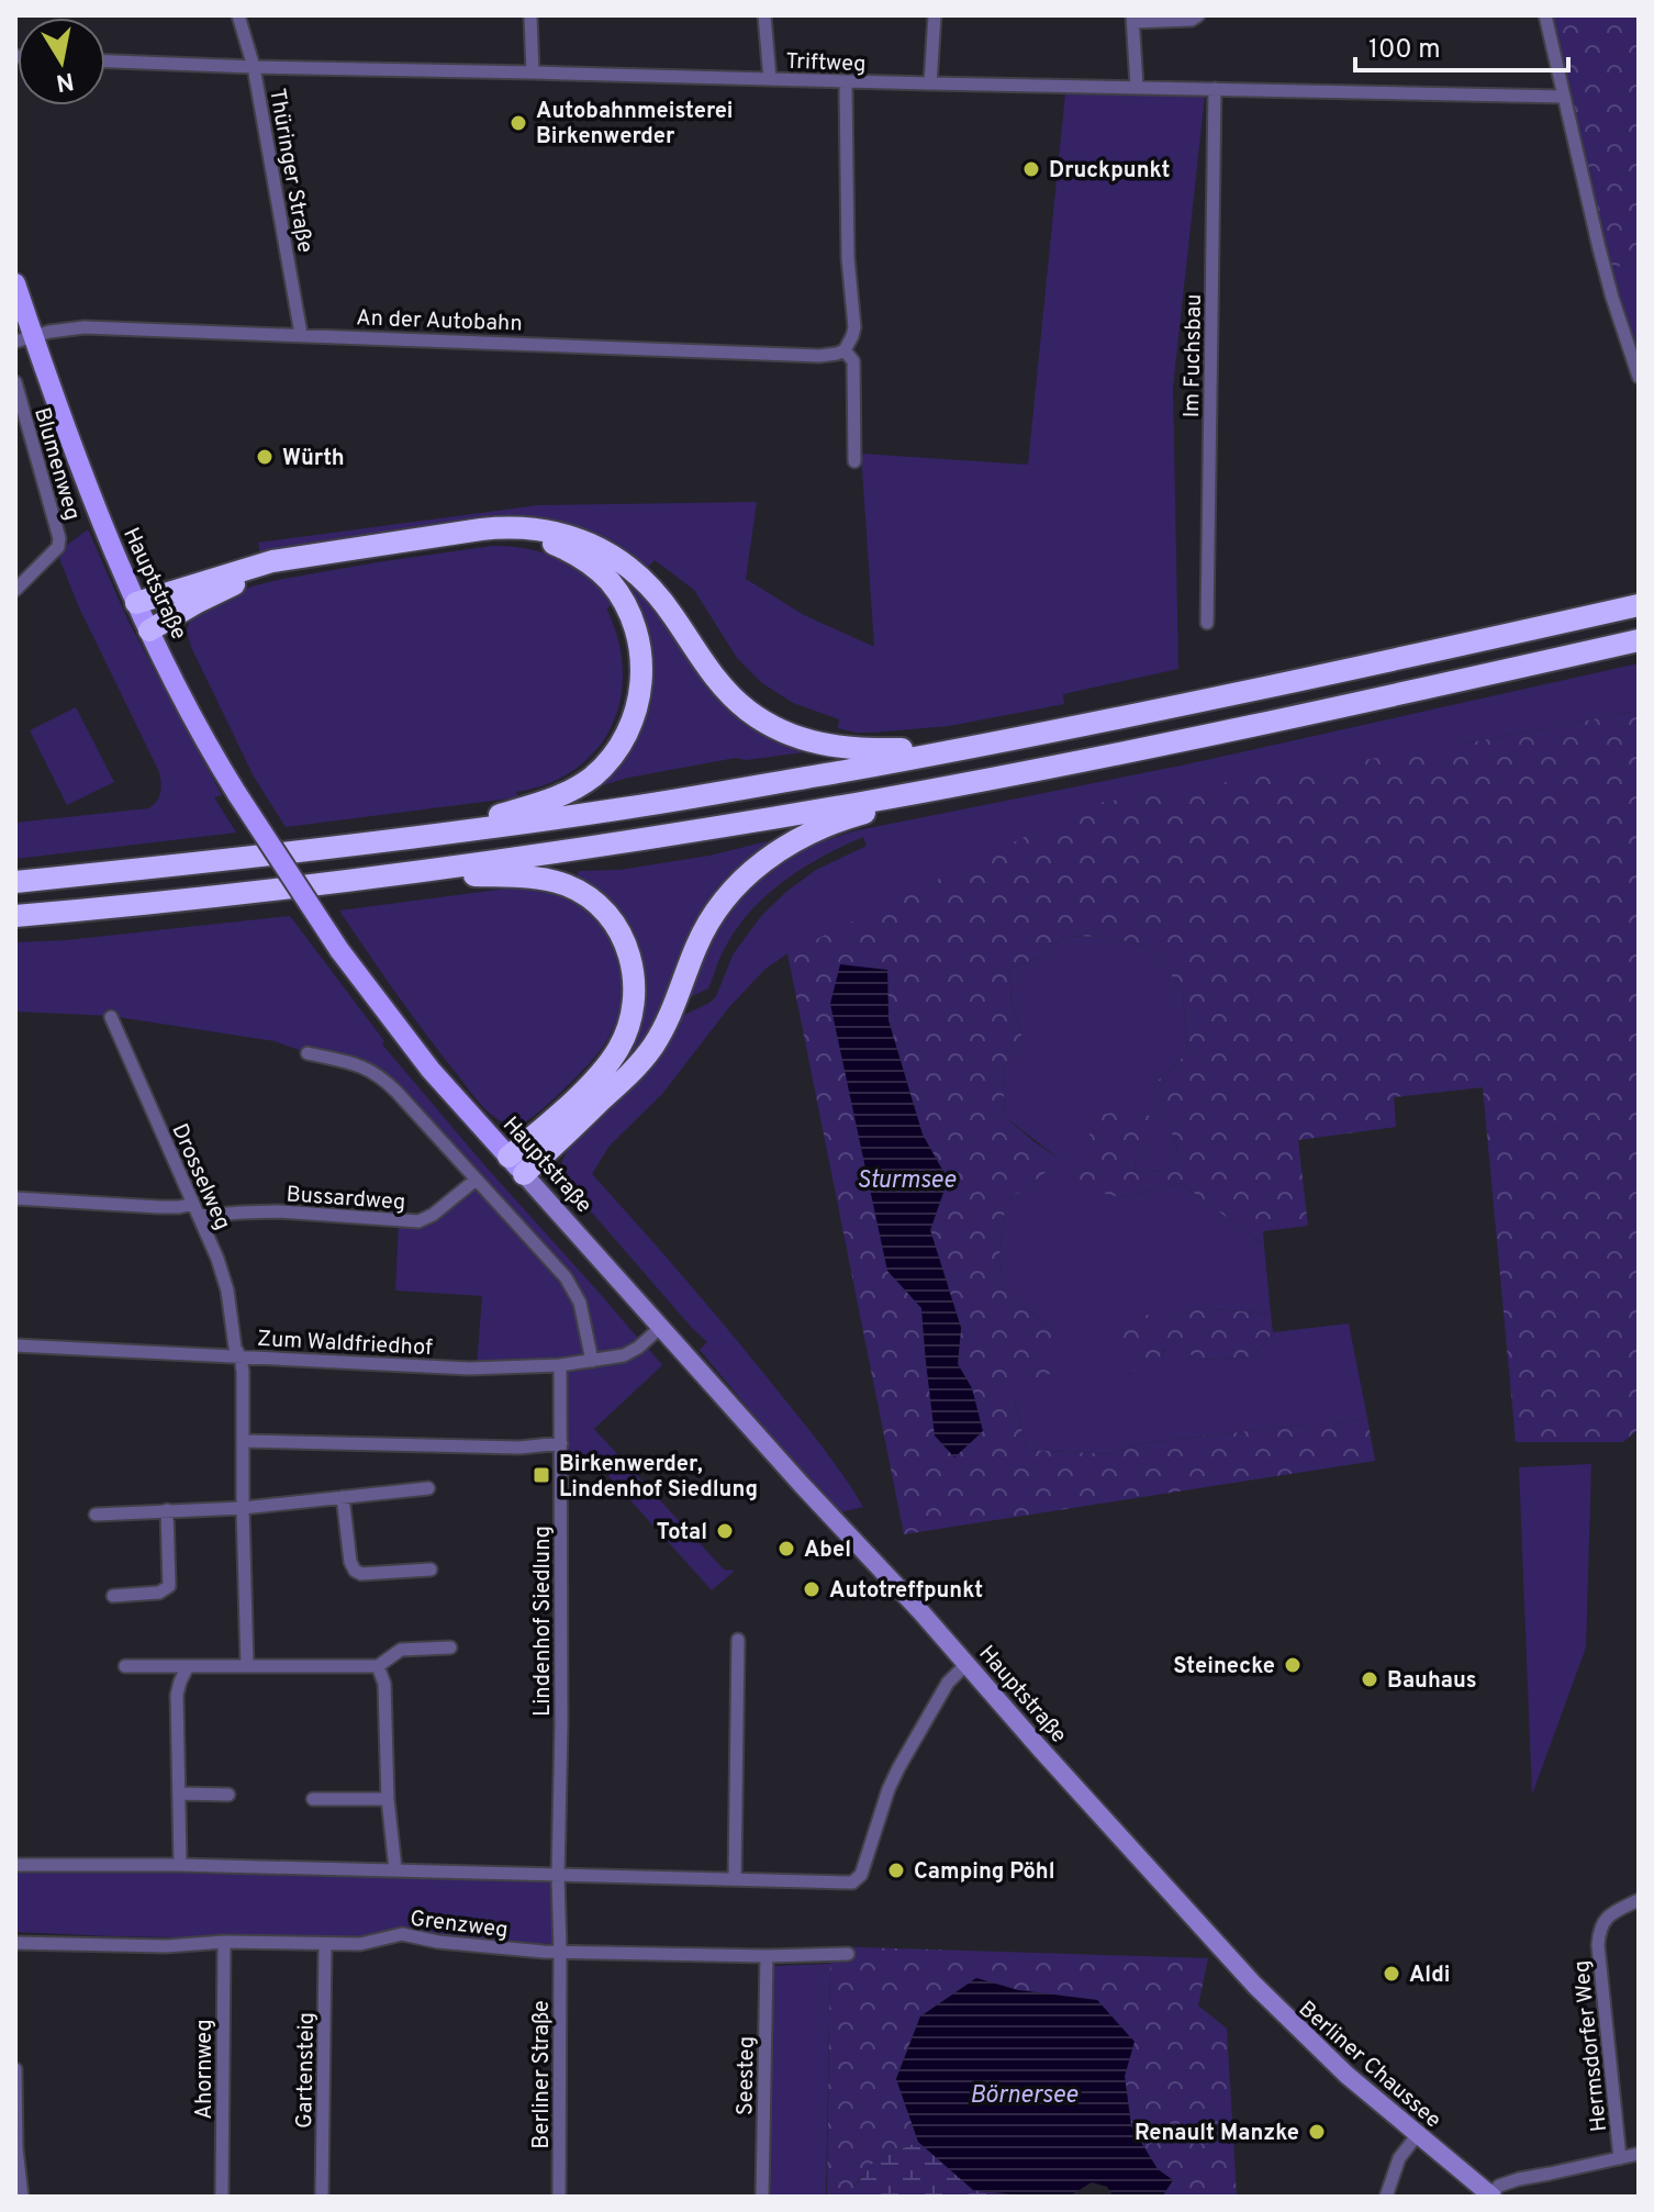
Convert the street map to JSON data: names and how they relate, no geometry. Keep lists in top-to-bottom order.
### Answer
{
  "streets": {
    "main road": ["Hauptstraße", "Berliner Chaussee"],
    "street": [
      "Triftweg",
      "Thüringer Straße",
      "An der Autobahn",
      "Im Fuchsbau",
      "Blumenweg",
      "Drosselweg",
      "Bussardweg",
      "Zum Waldfriedhof",
      "Lindenhof Siedlung",
      "Grenzweg",
      "Hermsdorfer Weg",
      "Ahornweg",
      "Gartensteig",
      "Berliner Straße",
      "Seesteg"
    ]
  },
  "crossings": [
    ["Triftweg", "Thüringer Straße"],
    ["Triftweg", "Im Fuchsbau"],
    ["Thüringer Straße", "An der Autobahn"],
    ["An der Autobahn", "Hauptstraße"],
    ["Hauptstraße", "Zum Waldfriedhof"],
    ["Hauptstraße", "Berliner Chaussee"],
    ["Drosselweg", "Bussardweg"],
    ["Drosselweg", "Zum Waldfriedhof"],
    ["Zum Waldfriedhof", "Lindenhof Siedlung"],
    ["Lindenhof Siedlung", "Grenzweg"],
    ["Lindenhof Siedlung", "Berliner Straße"],
    ["Grenzweg", "Ahornweg"],
    ["Grenzweg", "Gartensteig"],
    ["Grenzweg", "Berliner Straße"],
    ["Grenzweg", "Seesteg"]
  ],
  "water": ["Sturmsee", "Börnersee"],
  "places": {
    "other": [
      "Autobahnmeisterei Birkenwerder",
      "Druckpunkt",
      "Würth",
      "Total",
      "Abel",
      "Autotreffpunkt",
      "Steinecke",
      "Bauhaus",
      "Camping Pöhl",
      "Aldi",
      "Renault Manzke"
    ],
    "transit": ["Birkenwerder, Lindenhof Siedlung"]
  },
  "scale_bar": "100 m",
  "north": "bottom"
}
